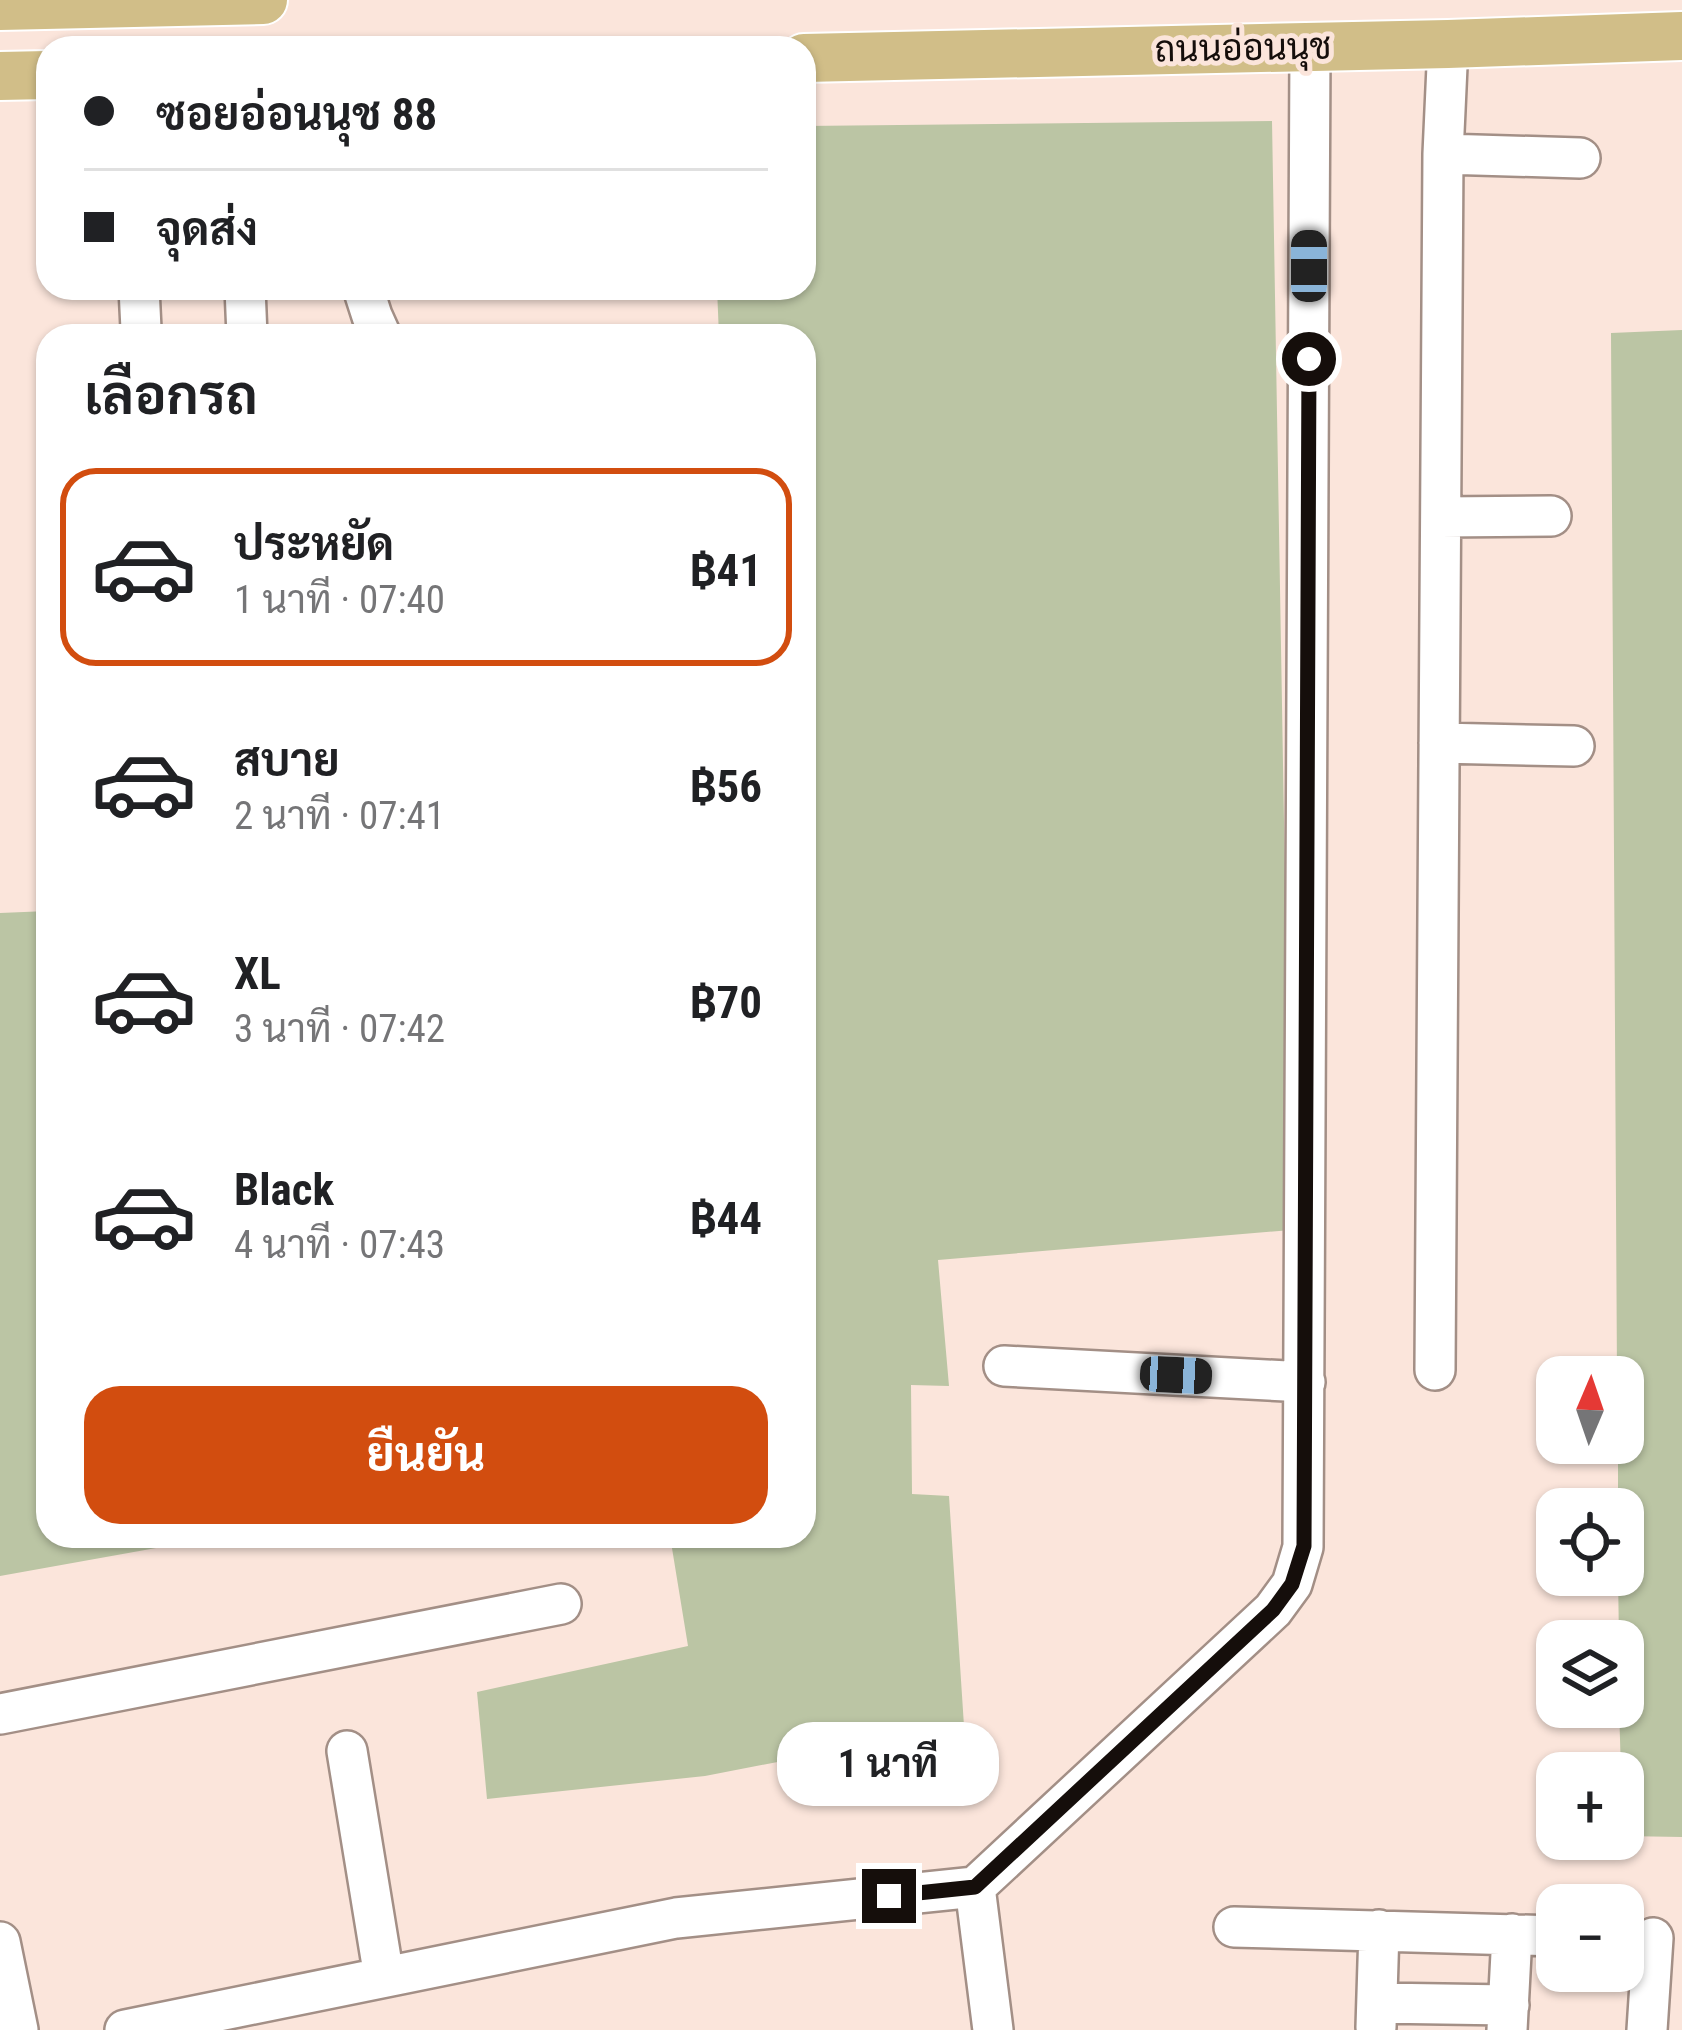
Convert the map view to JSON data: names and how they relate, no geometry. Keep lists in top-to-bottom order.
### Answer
{
  "streets": {
    "main road": ["ถนนอ่อนนุช"]
  },
  "north": "top",
  "page": {
    "banner": ["ซอยอ่อนนุช 88", "จุดส่ง"],
    "heading": "เลือกรถ",
    "list": [
      {
        "name": "ประหยัด",
        "note": "1 นาที · 07:40",
        "value": "฿41"
      },
      {
        "name": "สบาย",
        "note": "2 นาที · 07:41",
        "value": "฿56"
      },
      {
        "name": "XL",
        "note": "3 นาที · 07:42",
        "value": "฿70"
      },
      {
        "name": "Black",
        "note": "4 นาที · 07:43",
        "value": "฿44"
      }
    ],
    "map_buttons": ["+", "−"],
    "buttons": "ยืนยัน",
    "bubble": "1 นาที"
  }
}
